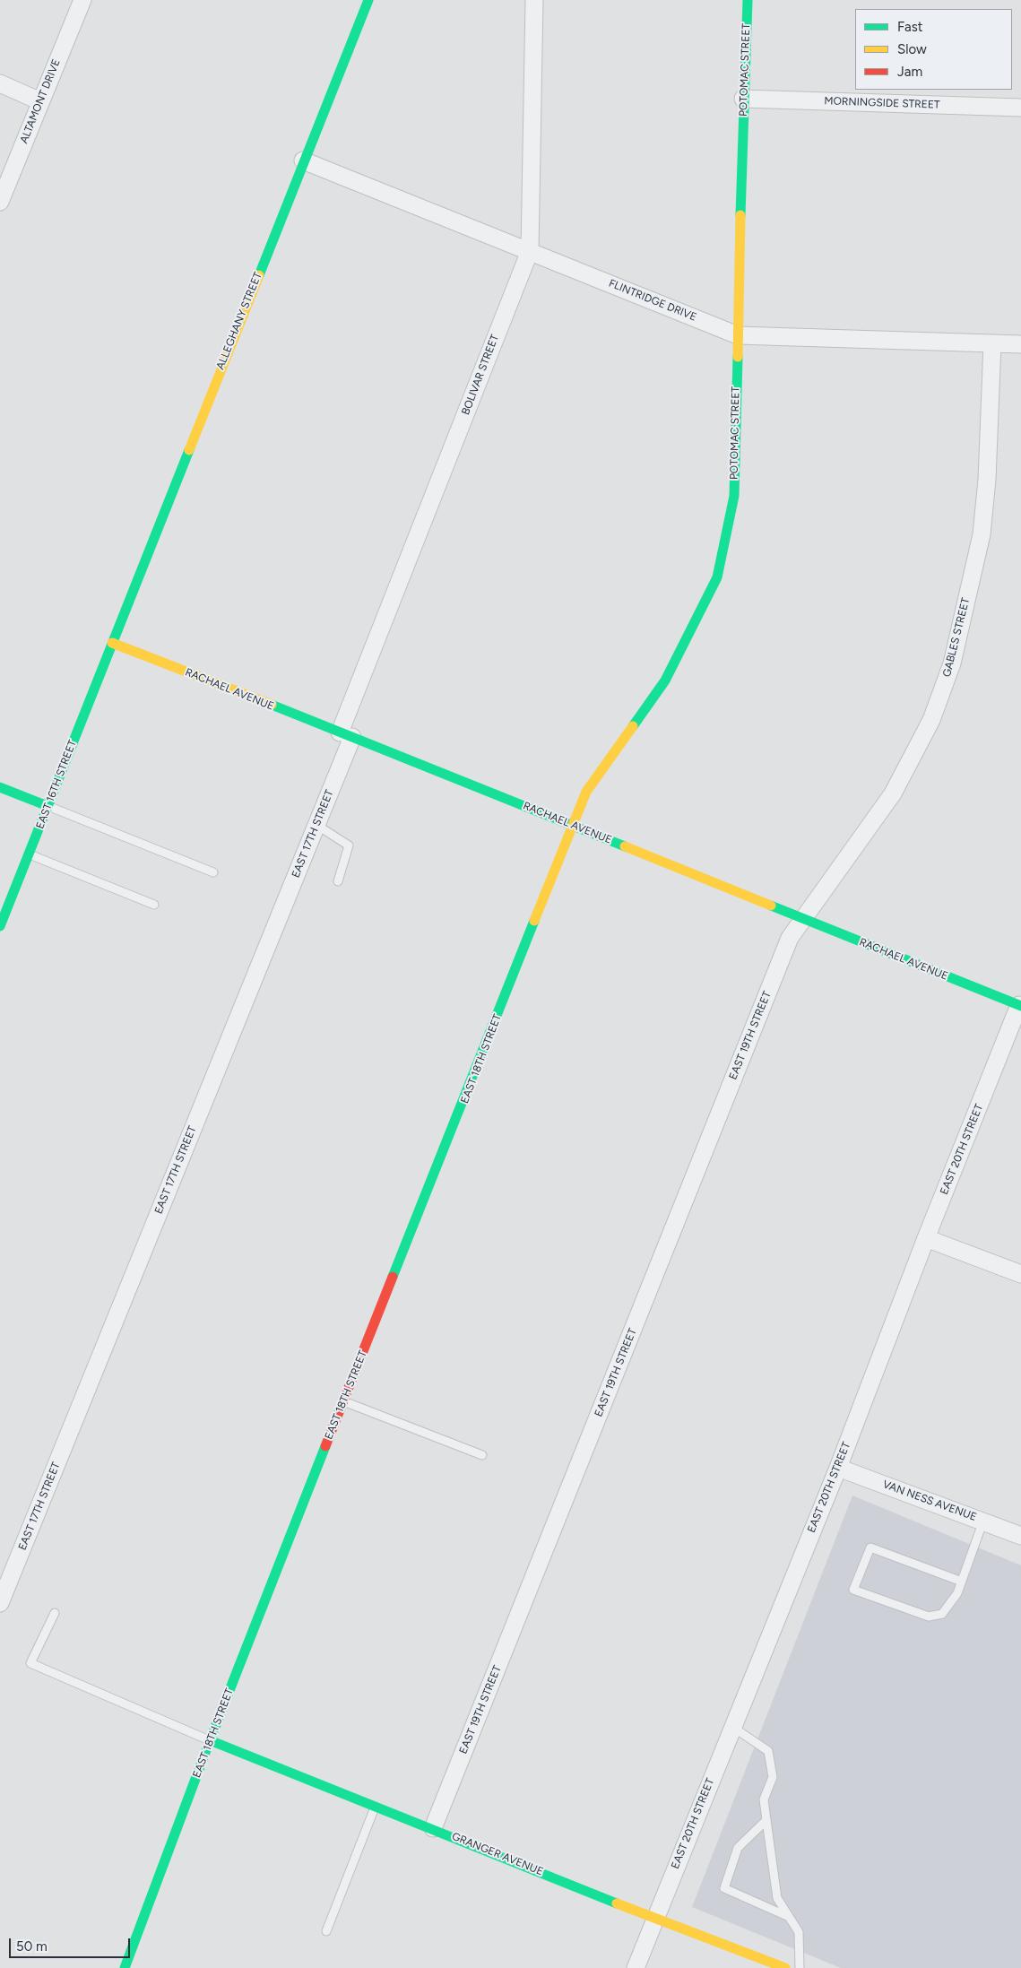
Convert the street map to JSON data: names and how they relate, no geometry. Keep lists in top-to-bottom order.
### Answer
{
  "streets": {
    "street": [
      "POTOMAC STREET",
      "ALTAMONT DRIVE",
      "MORNINGSIDE STREET",
      "FLINTRIDGE DRIVE",
      "ALLEGHANY STREET",
      "BOLIVAR STREET",
      "GABLES STREET",
      "RACHAEL AVENUE",
      "EAST 16TH STREET",
      "EAST 17TH STREET",
      "EAST 19TH STREET",
      "EAST 18TH STREET",
      "EAST 20TH STREET",
      "VAN NESS AVENUE",
      "GRANGER AVENUE"
    ]
  },
  "crossings": [
    ["POTOMAC STREET", "MORNINGSIDE STREET"],
    ["POTOMAC STREET", "FLINTRIDGE DRIVE"],
    ["POTOMAC STREET", "RACHAEL AVENUE"],
    ["POTOMAC STREET", "EAST 18TH STREET"],
    ["FLINTRIDGE DRIVE", "ALLEGHANY STREET"],
    ["FLINTRIDGE DRIVE", "BOLIVAR STREET"],
    ["FLINTRIDGE DRIVE", "GABLES STREET"],
    ["ALLEGHANY STREET", "RACHAEL AVENUE"],
    ["ALLEGHANY STREET", "EAST 16TH STREET"],
    ["BOLIVAR STREET", "RACHAEL AVENUE"],
    ["BOLIVAR STREET", "EAST 17TH STREET"],
    ["GABLES STREET", "RACHAEL AVENUE"],
    ["GABLES STREET", "EAST 19TH STREET"],
    ["RACHAEL AVENUE", "EAST 16TH STREET"],
    ["RACHAEL AVENUE", "EAST 17TH STREET"],
    ["RACHAEL AVENUE", "EAST 19TH STREET"],
    ["RACHAEL AVENUE", "EAST 18TH STREET"],
    ["RACHAEL AVENUE", "EAST 20TH STREET"],
    ["EAST 19TH STREET", "GRANGER AVENUE"],
    ["EAST 18TH STREET", "GRANGER AVENUE"],
    ["EAST 20TH STREET", "VAN NESS AVENUE"],
    ["EAST 20TH STREET", "GRANGER AVENUE"]
  ],
  "legend": ["Fast", "Slow", "Jam"],
  "scale_bar": "50 m"
}
